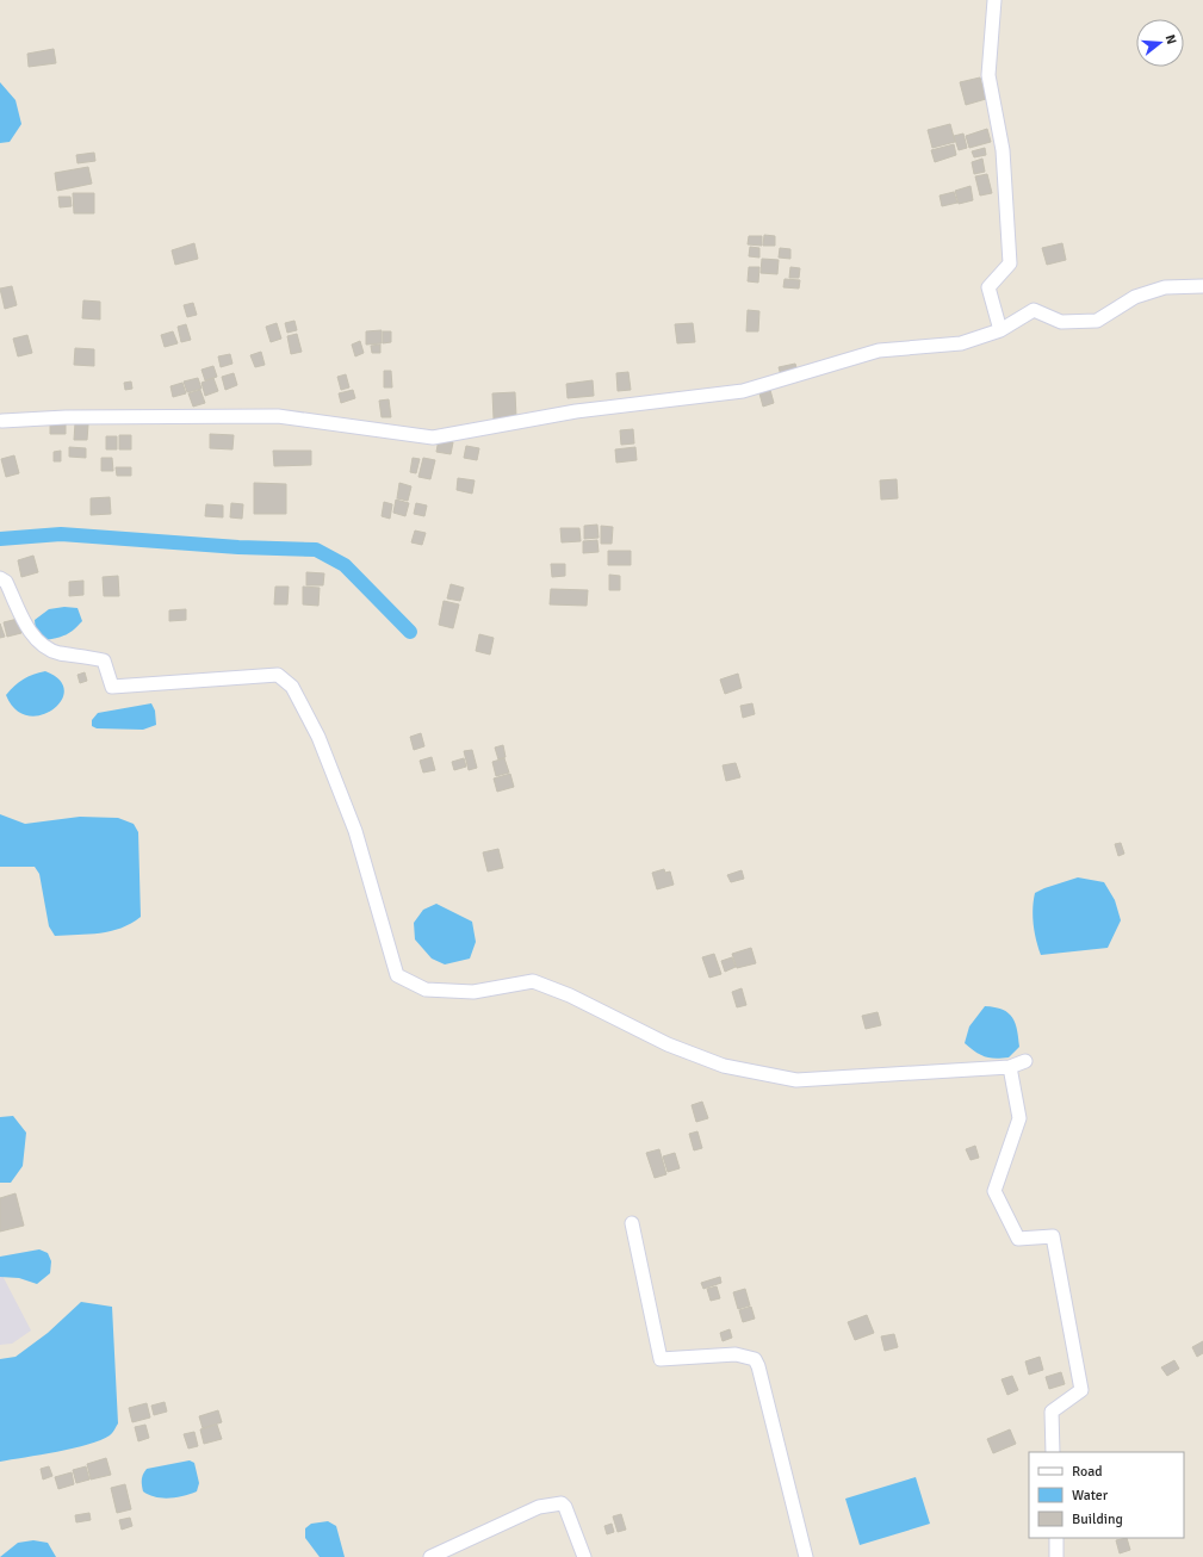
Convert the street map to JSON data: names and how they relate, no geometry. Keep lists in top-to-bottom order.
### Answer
{
  "legend": ["Road", "Water", "Building"],
  "north": "right"
}
